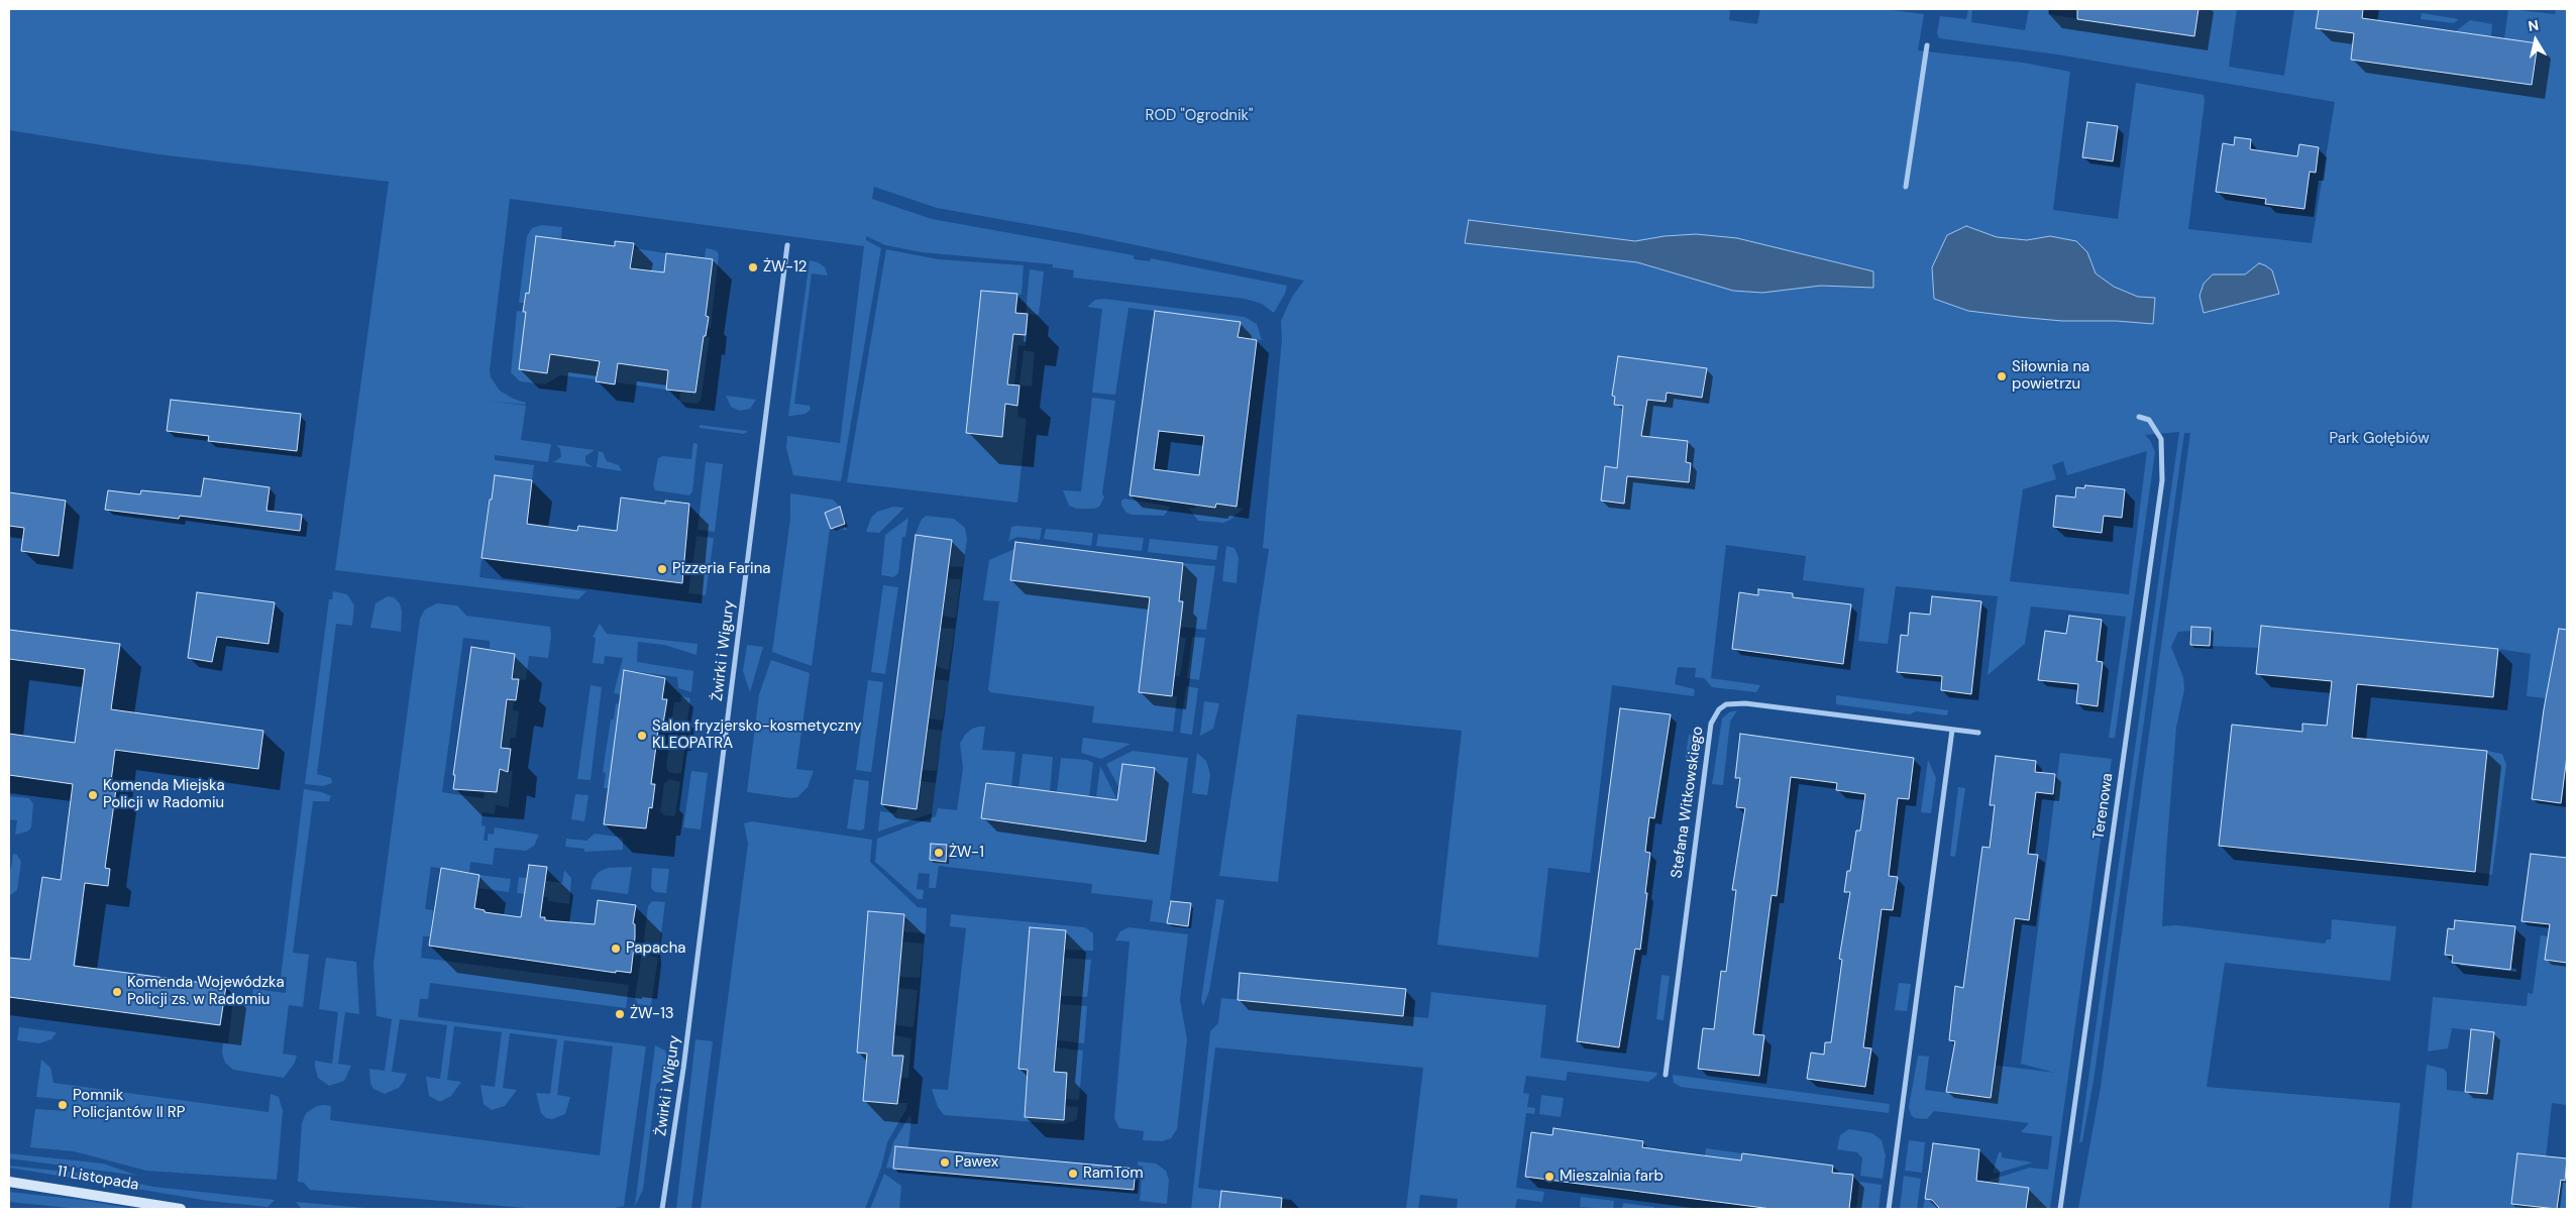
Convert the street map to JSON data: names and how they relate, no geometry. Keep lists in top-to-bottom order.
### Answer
{
  "streets": {
    "main road": ["11 Listopada"],
    "street": ["Żwirki i Wigury", "Stefana Witkowskiego", "Terenowa"]
  },
  "parks": ["ROD \"Ogrodnik\"", "Park Gołębiów"],
  "places": [
    "ŻW-12",
    "Siłownia na powietrzu",
    "Pizzeria Farina",
    "Salon fryzjersko-kosmetyczny KLEOPATRA",
    "Komenda Miejska Policji w Radomiu",
    "ŻW-1",
    "Papacha",
    "Komenda Wojewódzka Policji zs. w Radomiu",
    "ŻW-13",
    "Pomnik Policjantów II RP",
    "Pawex",
    "RamTom",
    "Mieszalnia farb"
  ],
  "north": "top"
}
